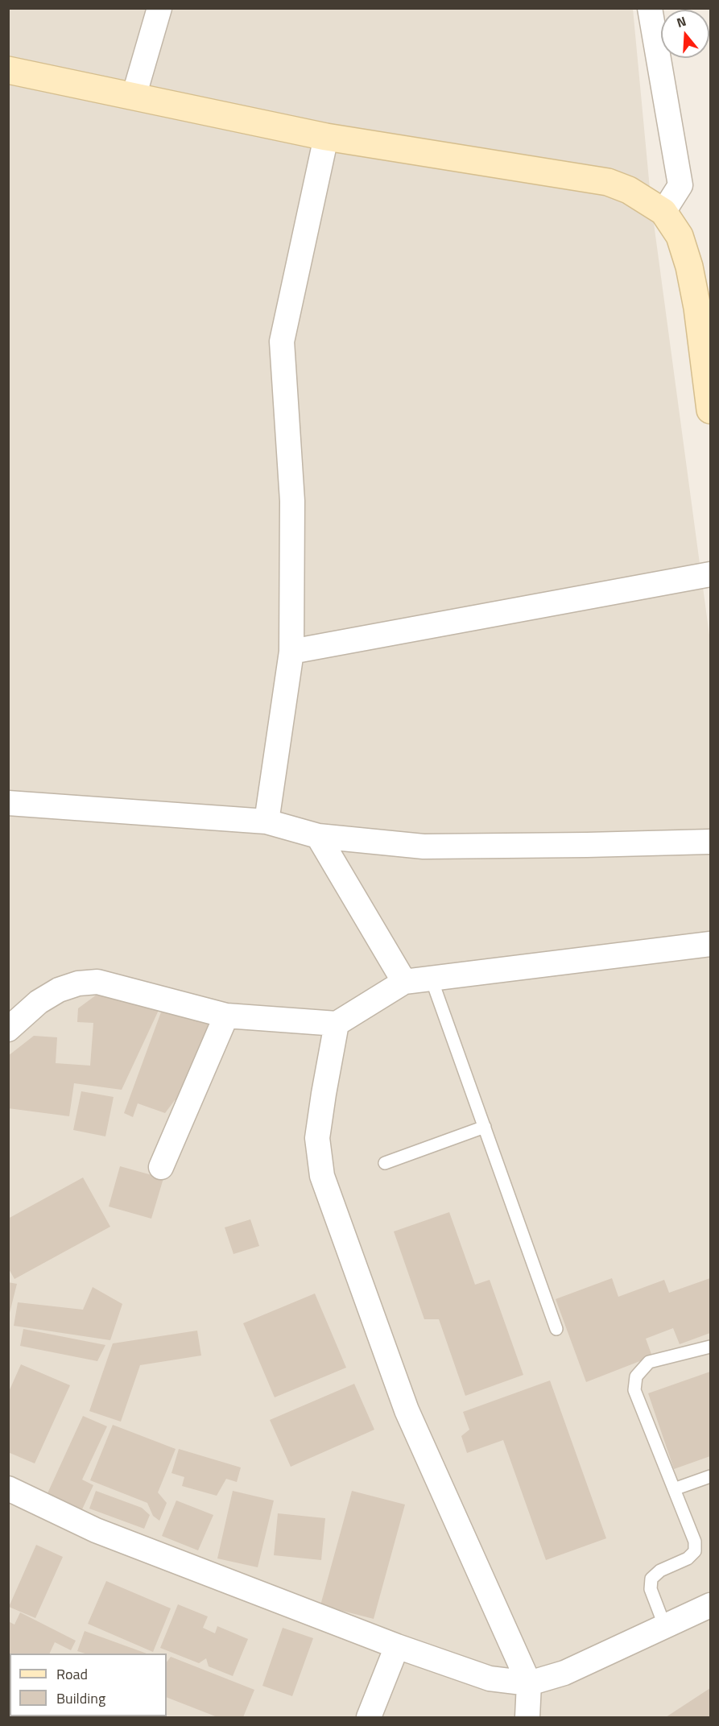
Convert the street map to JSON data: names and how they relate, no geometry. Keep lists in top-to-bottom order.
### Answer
{
  "legend": ["Road", "Building"],
  "north": "top"
}
